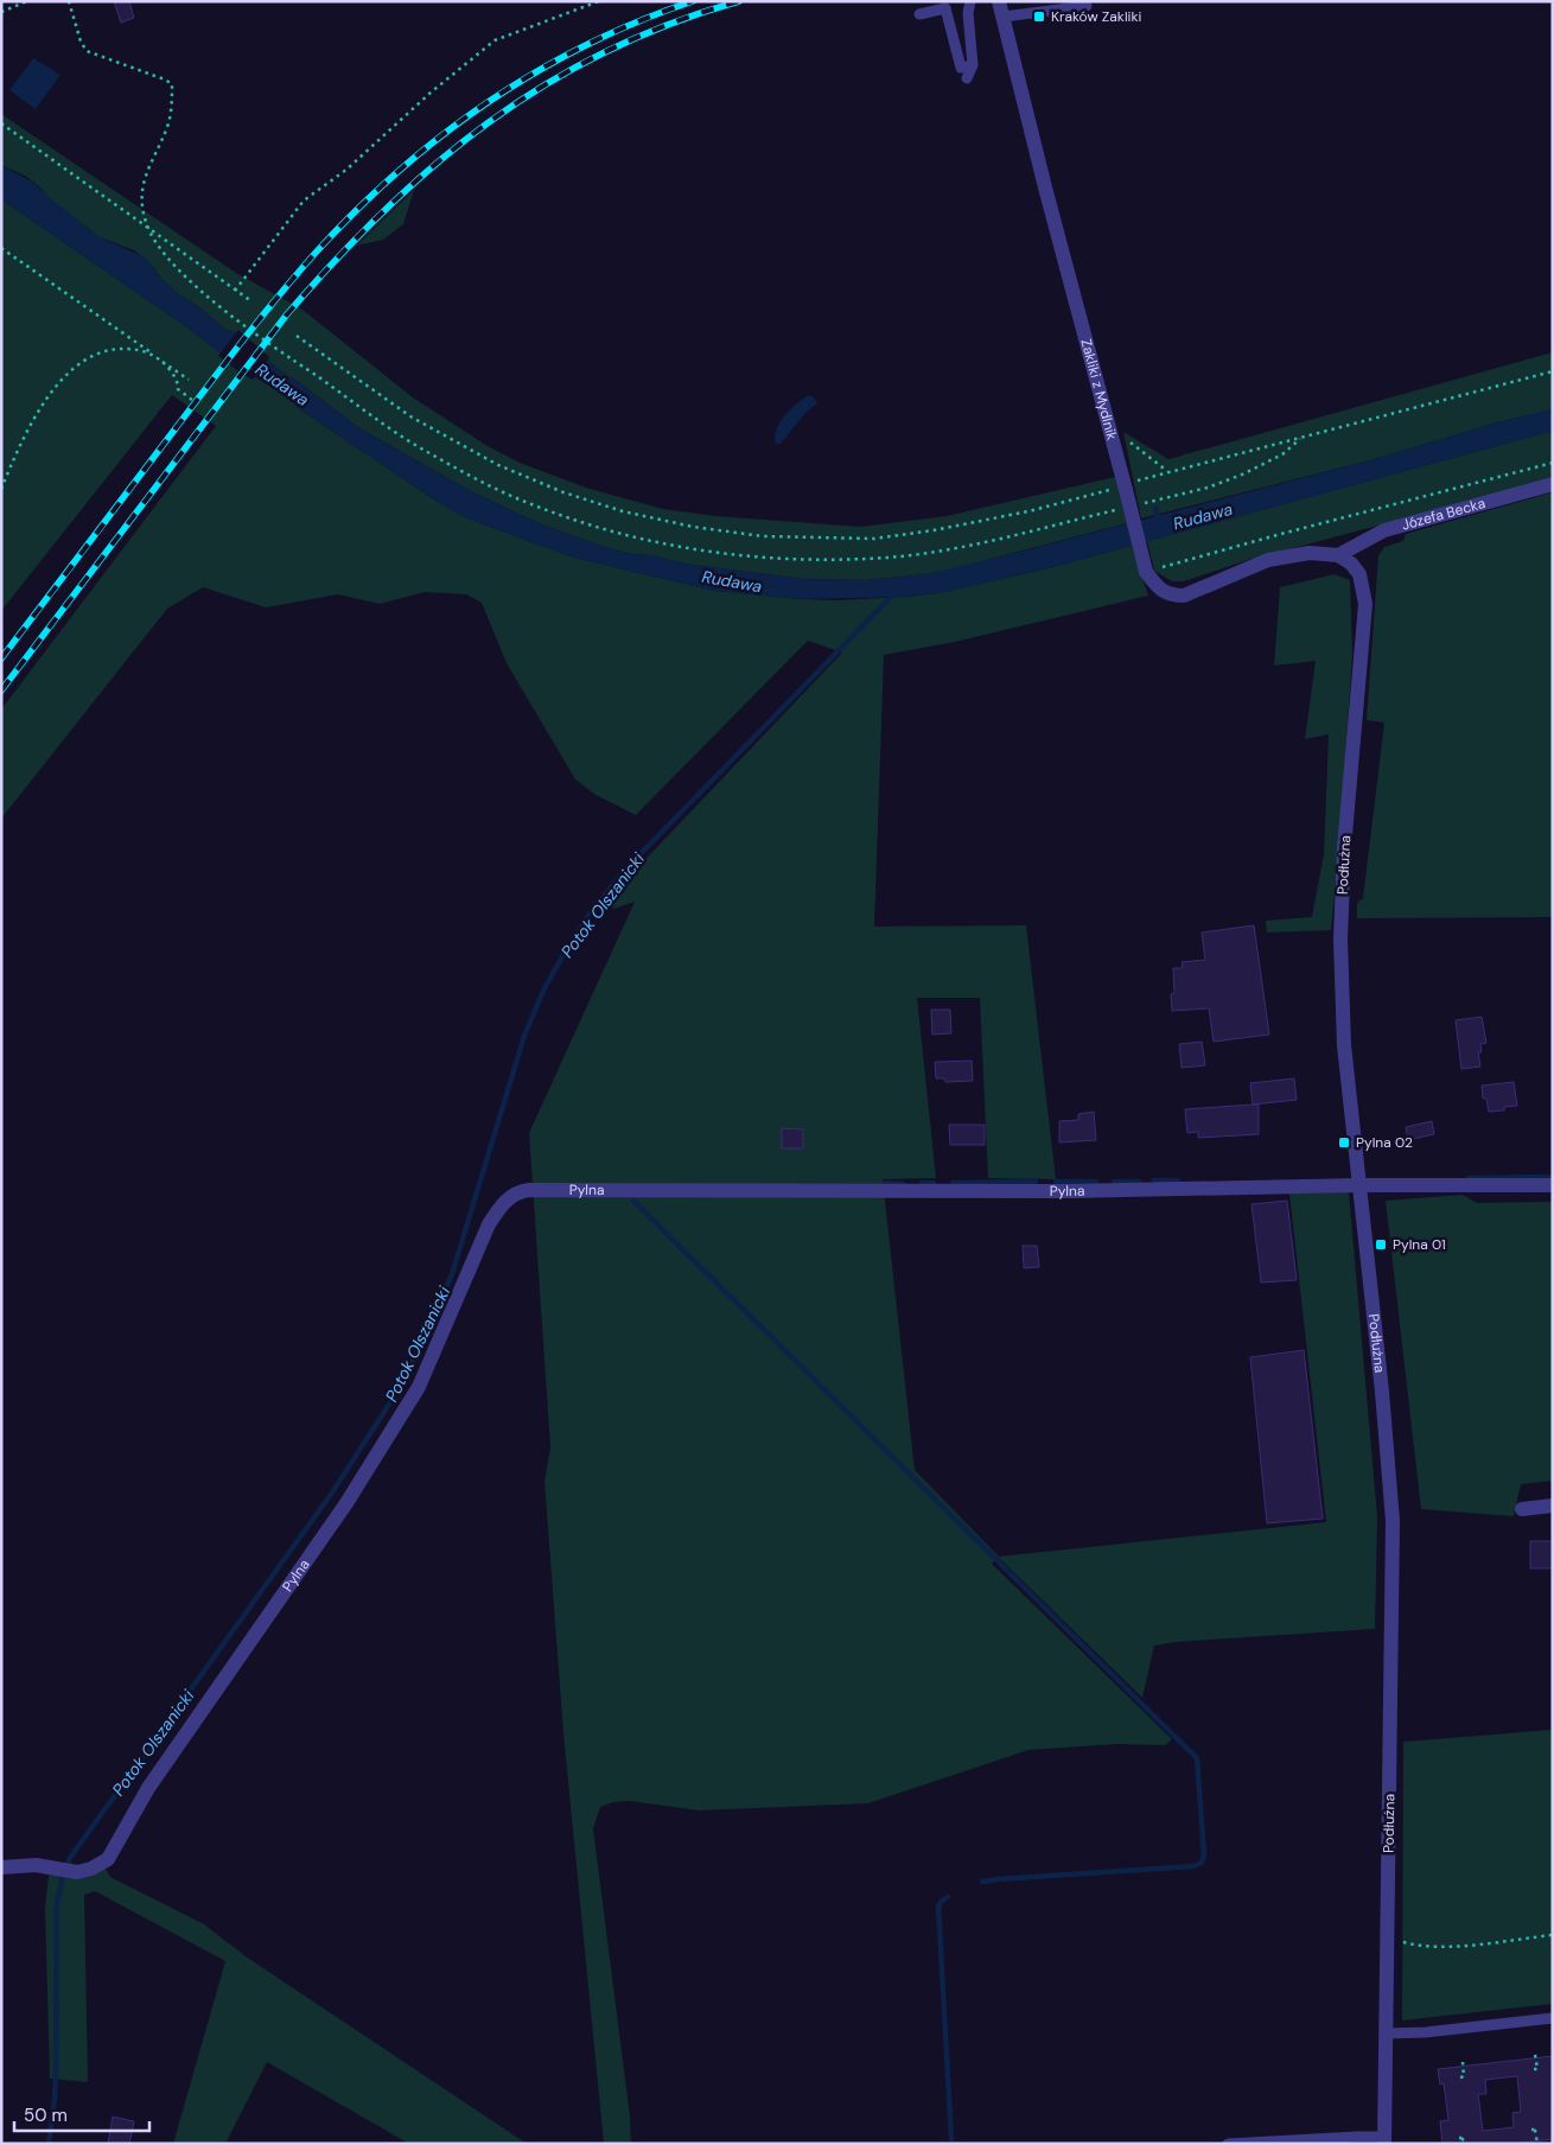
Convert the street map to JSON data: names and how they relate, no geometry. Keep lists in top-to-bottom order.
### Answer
{
  "streets": {
    "street": [
      "Zakliki z Mydlnik",
      "Józefa Becka",
      "Podłużna",
      "Pylna"
    ]
  },
  "crossings": [
    ["Józefa Becka", "Podłużna"],
    ["Podłużna", "Pylna"]
  ],
  "water": ["Rudawa", "Potok Olszanicki"],
  "places": {
    "transit": ["Kraków Zakliki", "Pylna 02", "Pylna 01"]
  },
  "scale_bar": "50 m"
}
